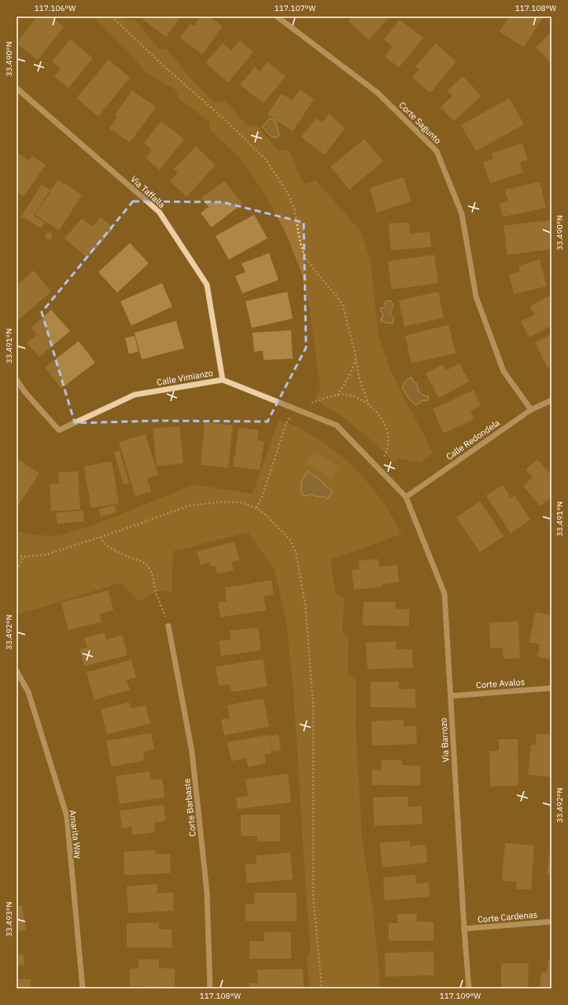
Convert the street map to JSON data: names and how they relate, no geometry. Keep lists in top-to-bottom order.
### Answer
{
  "streets": {
    "street": [
      "Corte Sagunto",
      "Via Taffalla",
      "Calle Vimianzo",
      "Calle Redondela",
      "Corte Avalos",
      "Via Barrozo",
      "Corte Barbaste",
      "Amarita Way",
      "Corte Cardenas"
    ]
  },
  "crossings": [
    ["Corte Sagunto", "Calle Redondela"],
    ["Via Taffalla", "Calle Vimianzo"],
    ["Calle Vimianzo", "Calle Redondela"],
    ["Calle Vimianzo", "Via Barrozo"],
    ["Calle Redondela", "Via Barrozo"],
    ["Corte Avalos", "Via Barrozo"],
    ["Via Barrozo", "Corte Cardenas"]
  ],
  "coordinates": [
    "117.106°W",
    "117.107°W",
    "117.108°W",
    "33.490°N",
    "33.491°N",
    "33.492°N",
    "33.493°N",
    "117.109°W"
  ]
}
